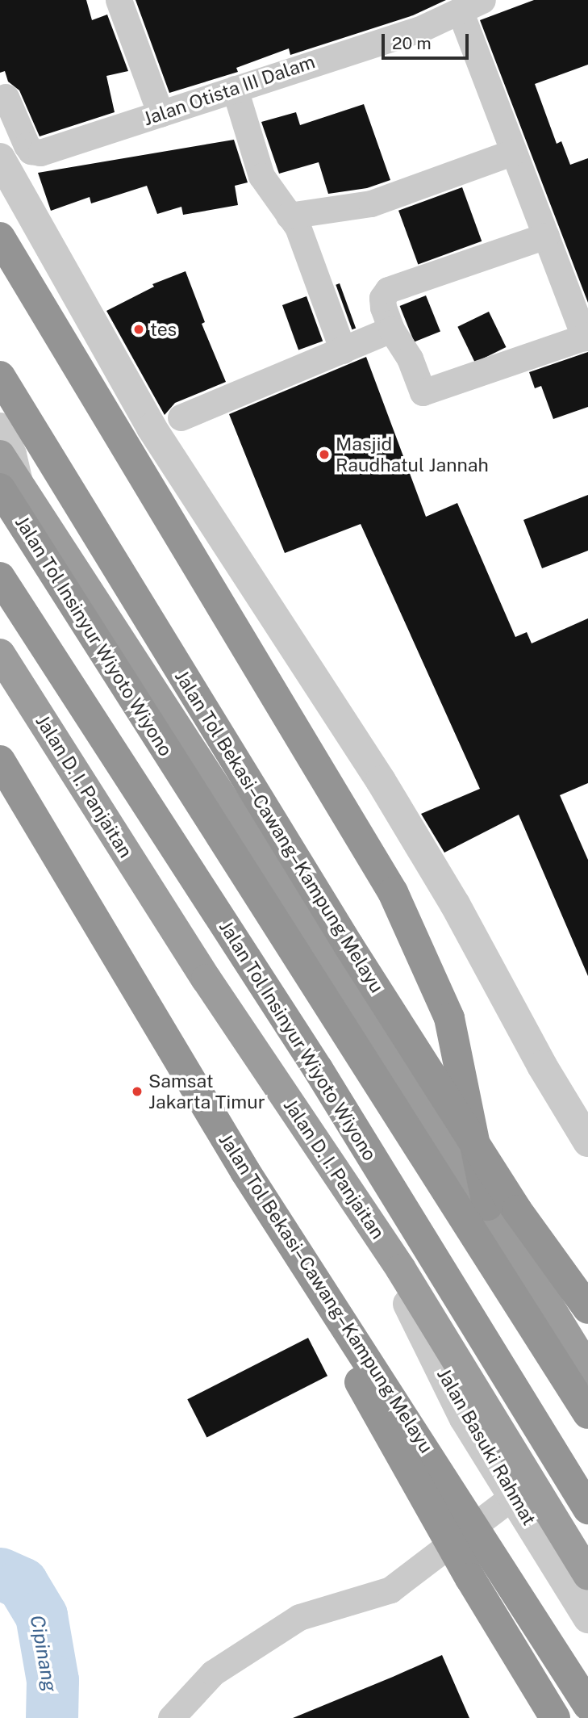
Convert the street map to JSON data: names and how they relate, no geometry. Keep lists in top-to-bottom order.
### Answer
{
  "streets": {
    "highway": ["Jalan Tol Insinyur Wiyoto Wiyono", "Jalan D. I. Panjaitan", "Jalan Tol Bekasi–Cawang–Kampung Melayu"],
    "street": ["Jalan Otista III Dalam", "Jalan Basuki Rahmat"]
  },
  "crossings": [
    ["Jalan D. I. Panjaitan", "Jalan Basuki Rahmat"]
  ],
  "water": ["Cipinang"],
  "places": ["tes", "Masjid Raudhatul Jannah", "Samsat Jakarta Timur"],
  "scale_bar": "20 m"
}
